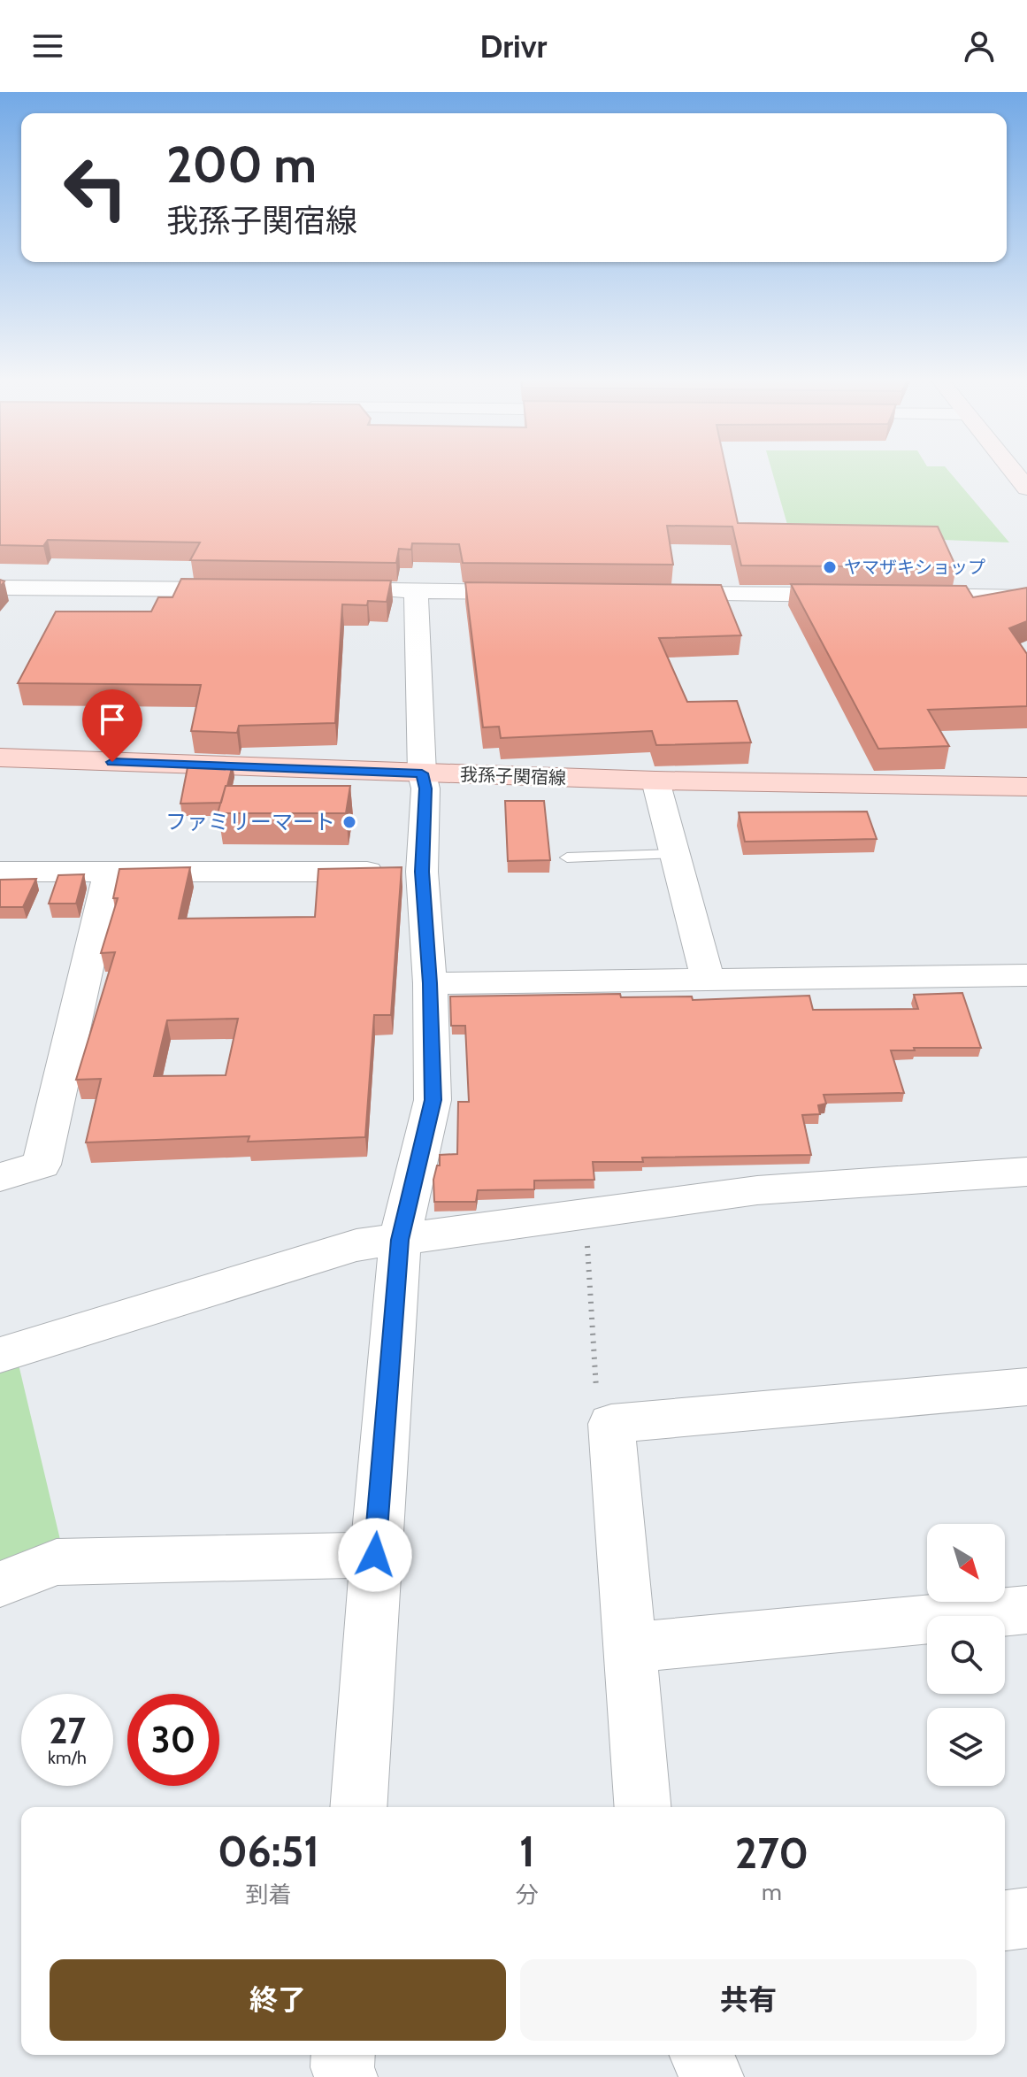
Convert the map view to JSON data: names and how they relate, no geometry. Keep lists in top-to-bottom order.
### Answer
{
  "streets": {
    "main road": ["我孫子関宿線"]
  },
  "places": ["ヤマザキショップ", "ファミリーマート"],
  "north": "bottom right",
  "page": {
    "header": "Drivr",
    "turn": ["200 m", "我孫子関宿線"],
    "speed": "27 km/h",
    "limit": "30",
    "eta": [
      "06:51",
      "到着",
      "1",
      "分",
      "270",
      "m"
    ],
    "buttons": ["終了", "共有"]
  }
}
